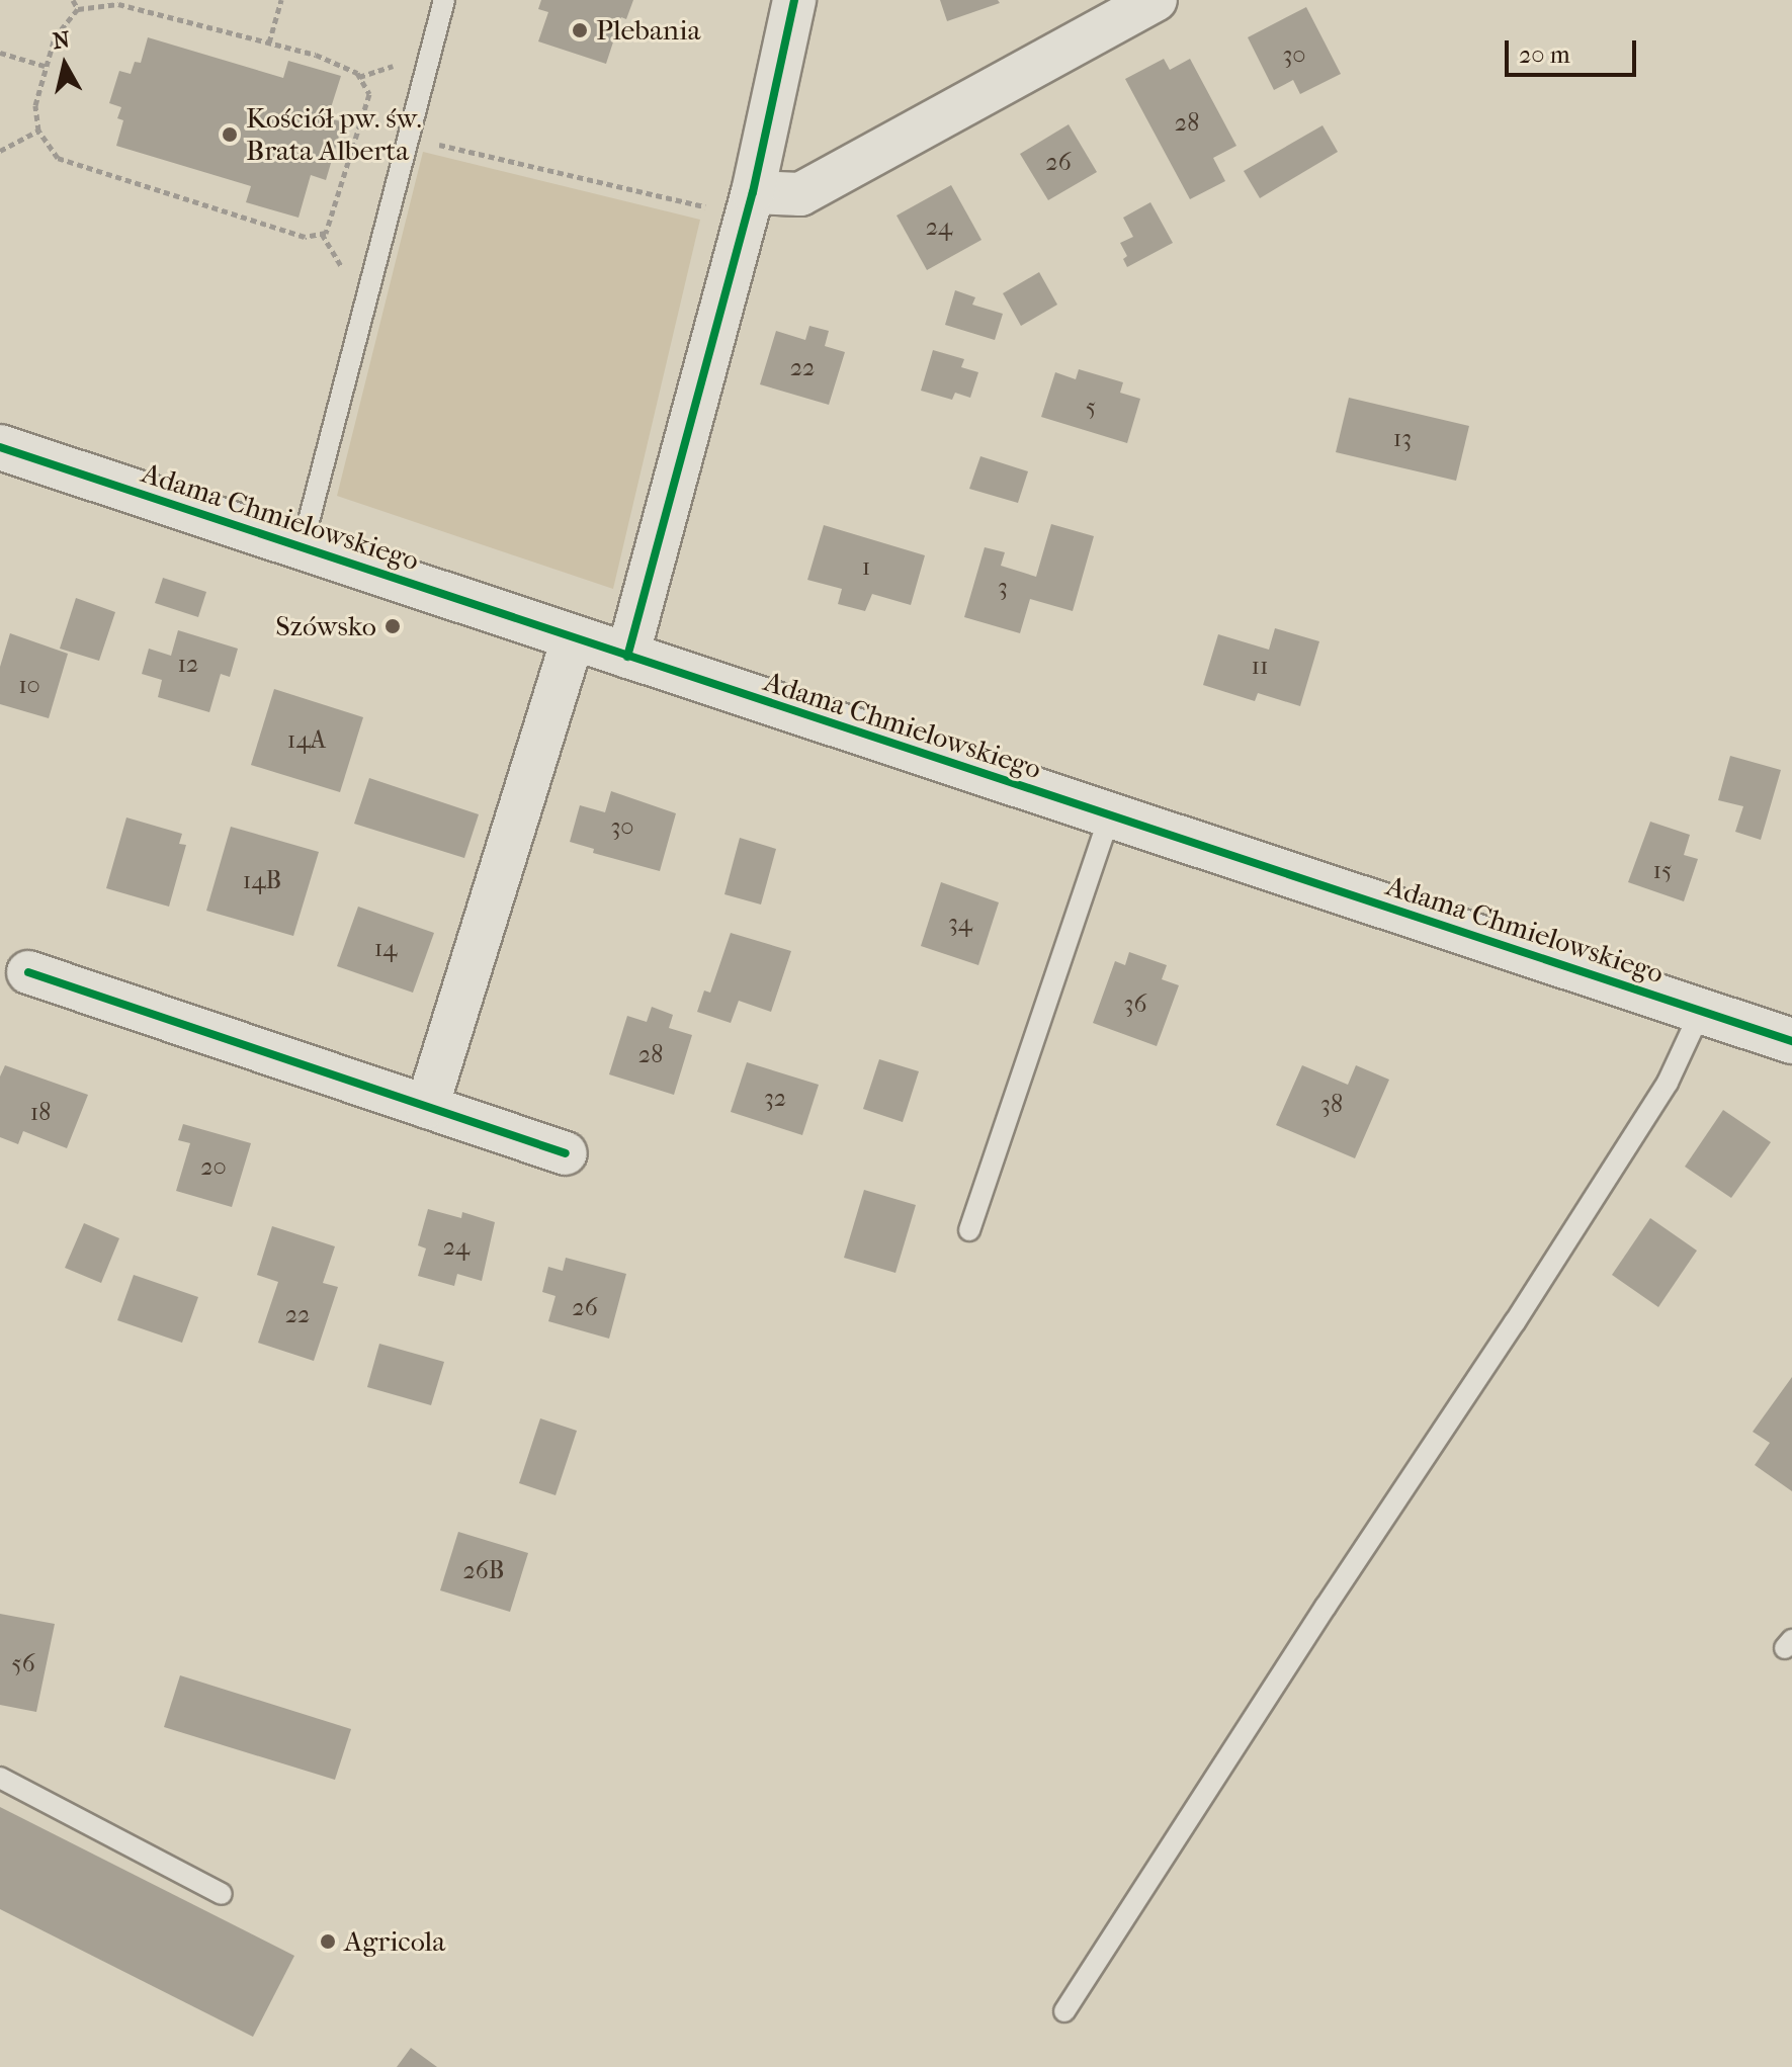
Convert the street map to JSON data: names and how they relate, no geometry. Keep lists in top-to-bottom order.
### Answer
{
  "streets": {
    "street": ["Adama Chmielowskiego"]
  },
  "places": [
    "Plebania",
    "Kościół pw. św. Brata Alberta",
    "Szówsko",
    "Agricola"
  ],
  "house_numbers": [
    "30",
    "28",
    "26",
    "24",
    "22",
    "5",
    "13",
    "1",
    "3",
    "12",
    "11",
    "10",
    "14A",
    "30",
    "15",
    "14B",
    "34",
    "14",
    "36",
    "28",
    "32",
    "38",
    "18",
    "20",
    "24",
    "26",
    "22",
    "26B",
    "56"
  ],
  "scale_bar": "20 m",
  "north": "top"
}
